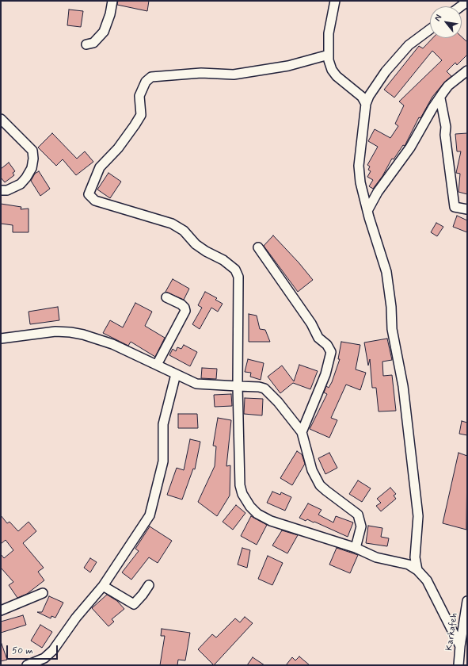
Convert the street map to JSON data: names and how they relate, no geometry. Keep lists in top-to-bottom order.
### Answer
{
  "streets": {
    "street": ["Karkafeh"]
  },
  "scale_bar": "50 m",
  "north": "top left"
}
